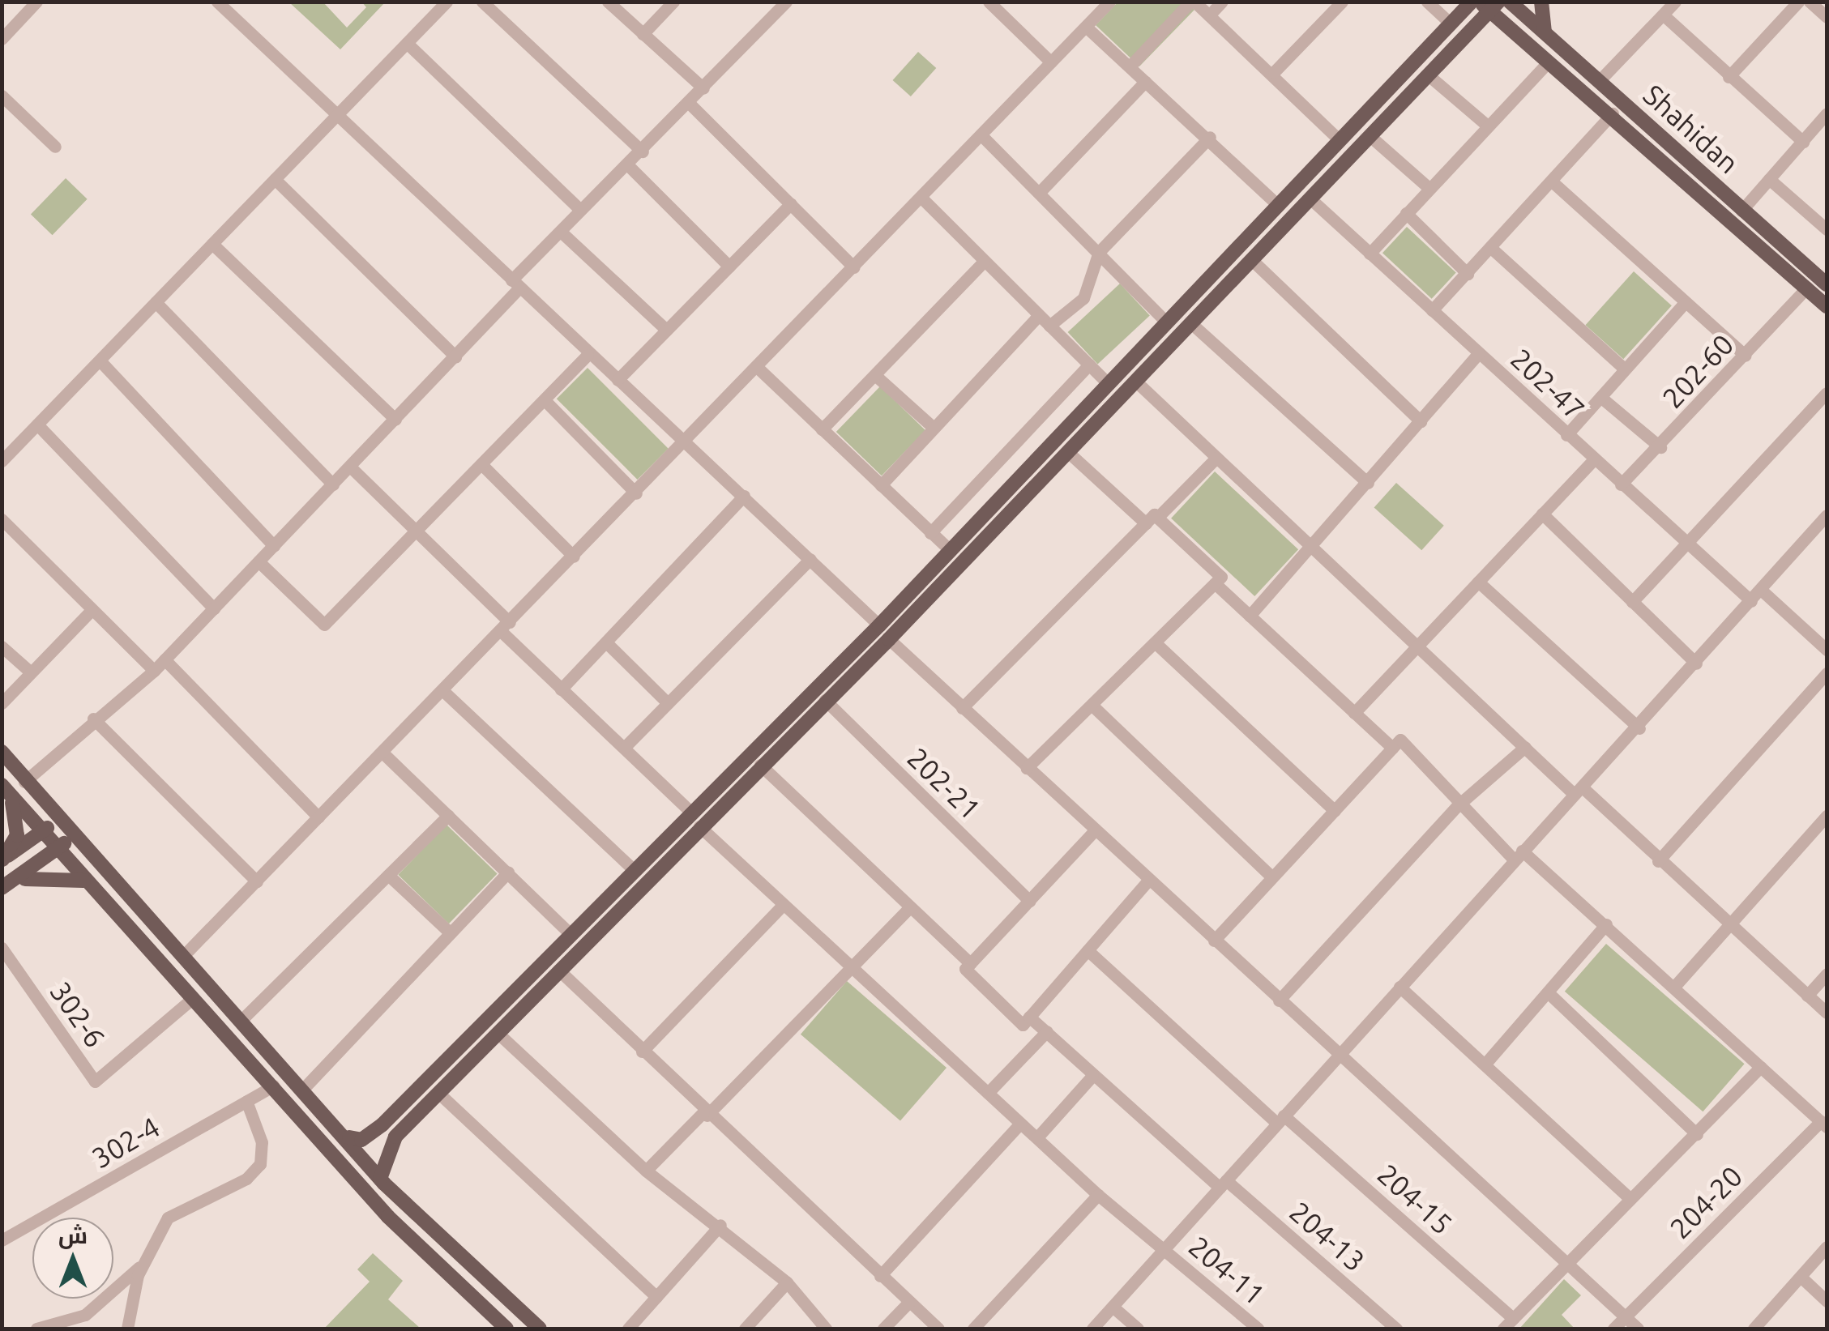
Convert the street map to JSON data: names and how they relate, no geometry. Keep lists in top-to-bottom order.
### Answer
{
  "streets": {
    "main road": ["Shahidan"],
    "street": [
      "202-60",
      "202-47",
      "202-21",
      "302-6",
      "302-4",
      "204-15",
      "204-20",
      "204-13",
      "204-11"
    ]
  },
  "crossings": [
    ["202-60", "202-47"]
  ],
  "north": "top"
}
